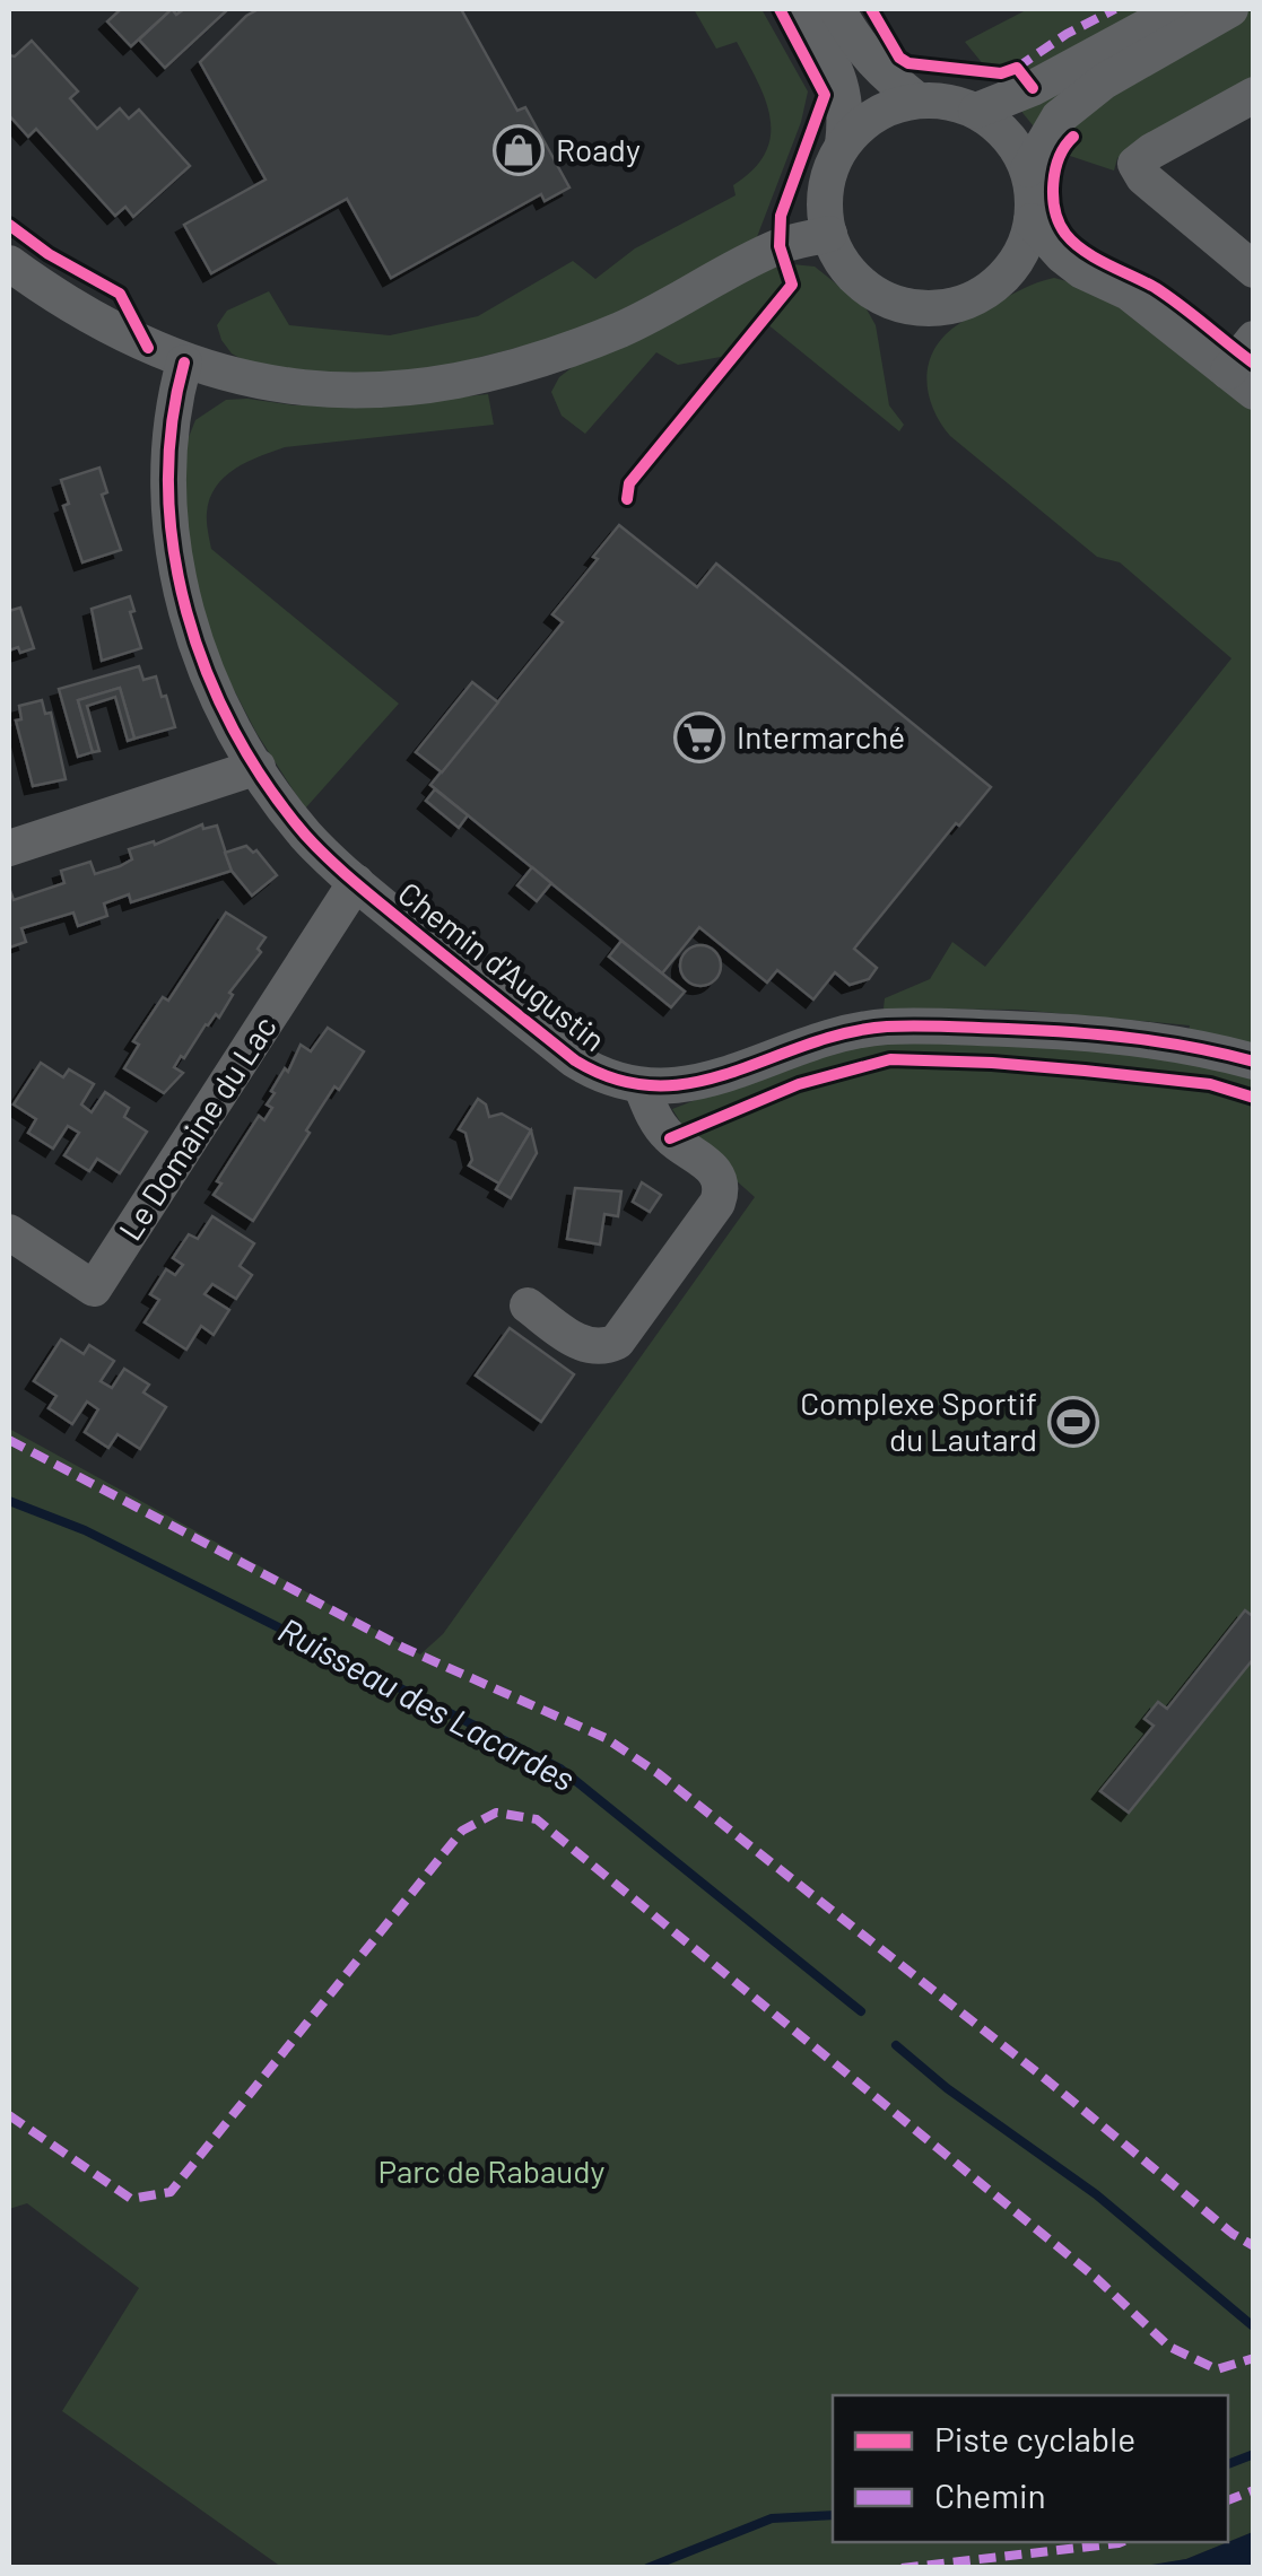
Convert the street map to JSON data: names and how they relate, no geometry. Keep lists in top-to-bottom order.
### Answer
{
  "streets": {
    "street": ["Chemin d'Augustin", "Le Domaine du Lac"]
  },
  "crossings": [
    ["Chemin d'Augustin", "Le Domaine du Lac"]
  ],
  "water": ["Ruisseau des Lacardes"],
  "parks": ["Parc de Rabaudy"],
  "places": {
    "shop": ["Roady"],
    "supermarket": ["Intermarché"],
    "sports": ["Complexe Sportif du Lautard"]
  },
  "legend": ["Piste cyclable", "Chemin"]
}
